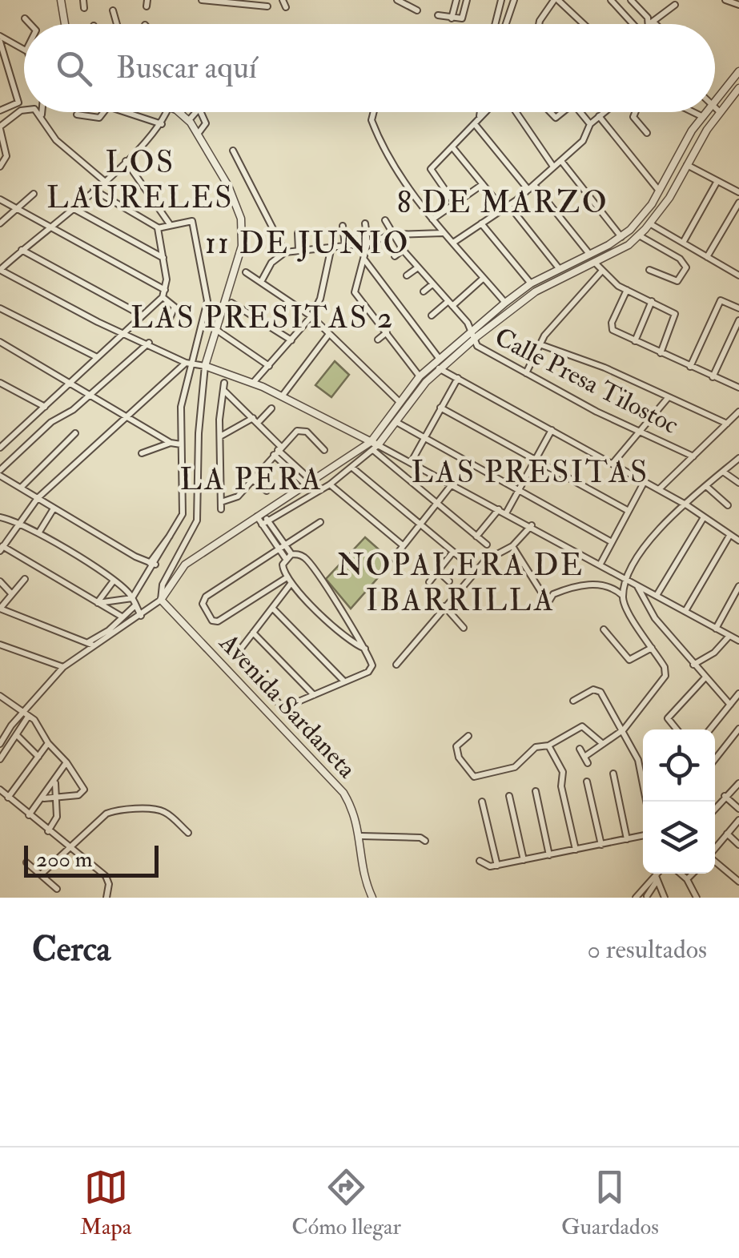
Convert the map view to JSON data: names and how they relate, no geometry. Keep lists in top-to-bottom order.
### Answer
{
  "streets": {
    "street": ["Calle Presa Tilostoc", "Avenida Sardaneta"]
  },
  "districts": [
    "LOS LAURELES",
    "8 DE MARZO",
    "11 DE JUNIO",
    "LAS PRESITAS 2",
    "LAS PRESITAS",
    "LA PERA",
    "NOPALERA DE IBARRILLA"
  ],
  "scale_bar": "200 m",
  "page": {
    "search": "Buscar aquí",
    "scale": "200 m",
    "heading": ["Cerca", "0 resultados"],
    "nav": ["Mapa", "Cómo llegar", "Guardados"]
  }
}
